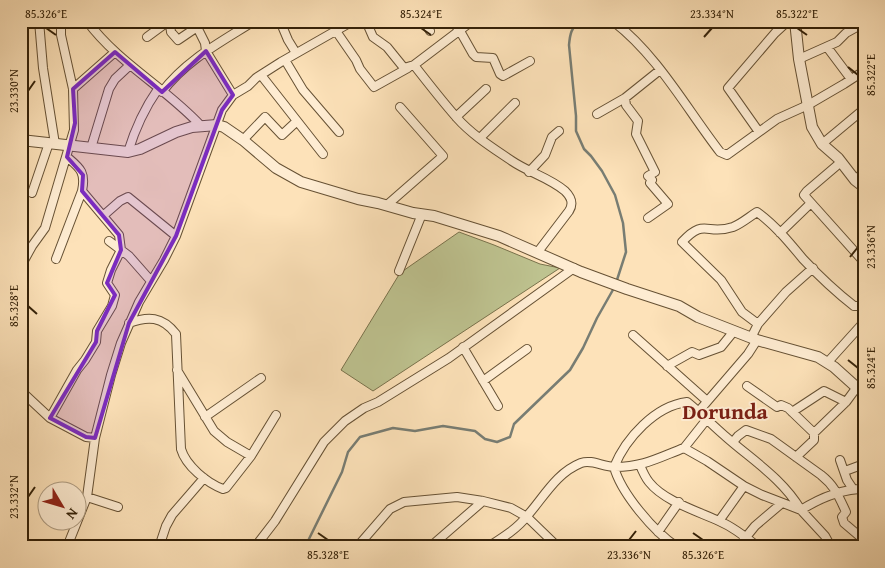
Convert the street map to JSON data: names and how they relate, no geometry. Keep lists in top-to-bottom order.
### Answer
{
  "districts": ["Dorunda"],
  "north": "bottom right",
  "coordinates": [
    "85.326°E",
    "85.324°E",
    "23.334°N",
    "85.322°E",
    "23.330°N",
    "23.336°N",
    "85.328°E",
    "23.332°N"
  ]
}
